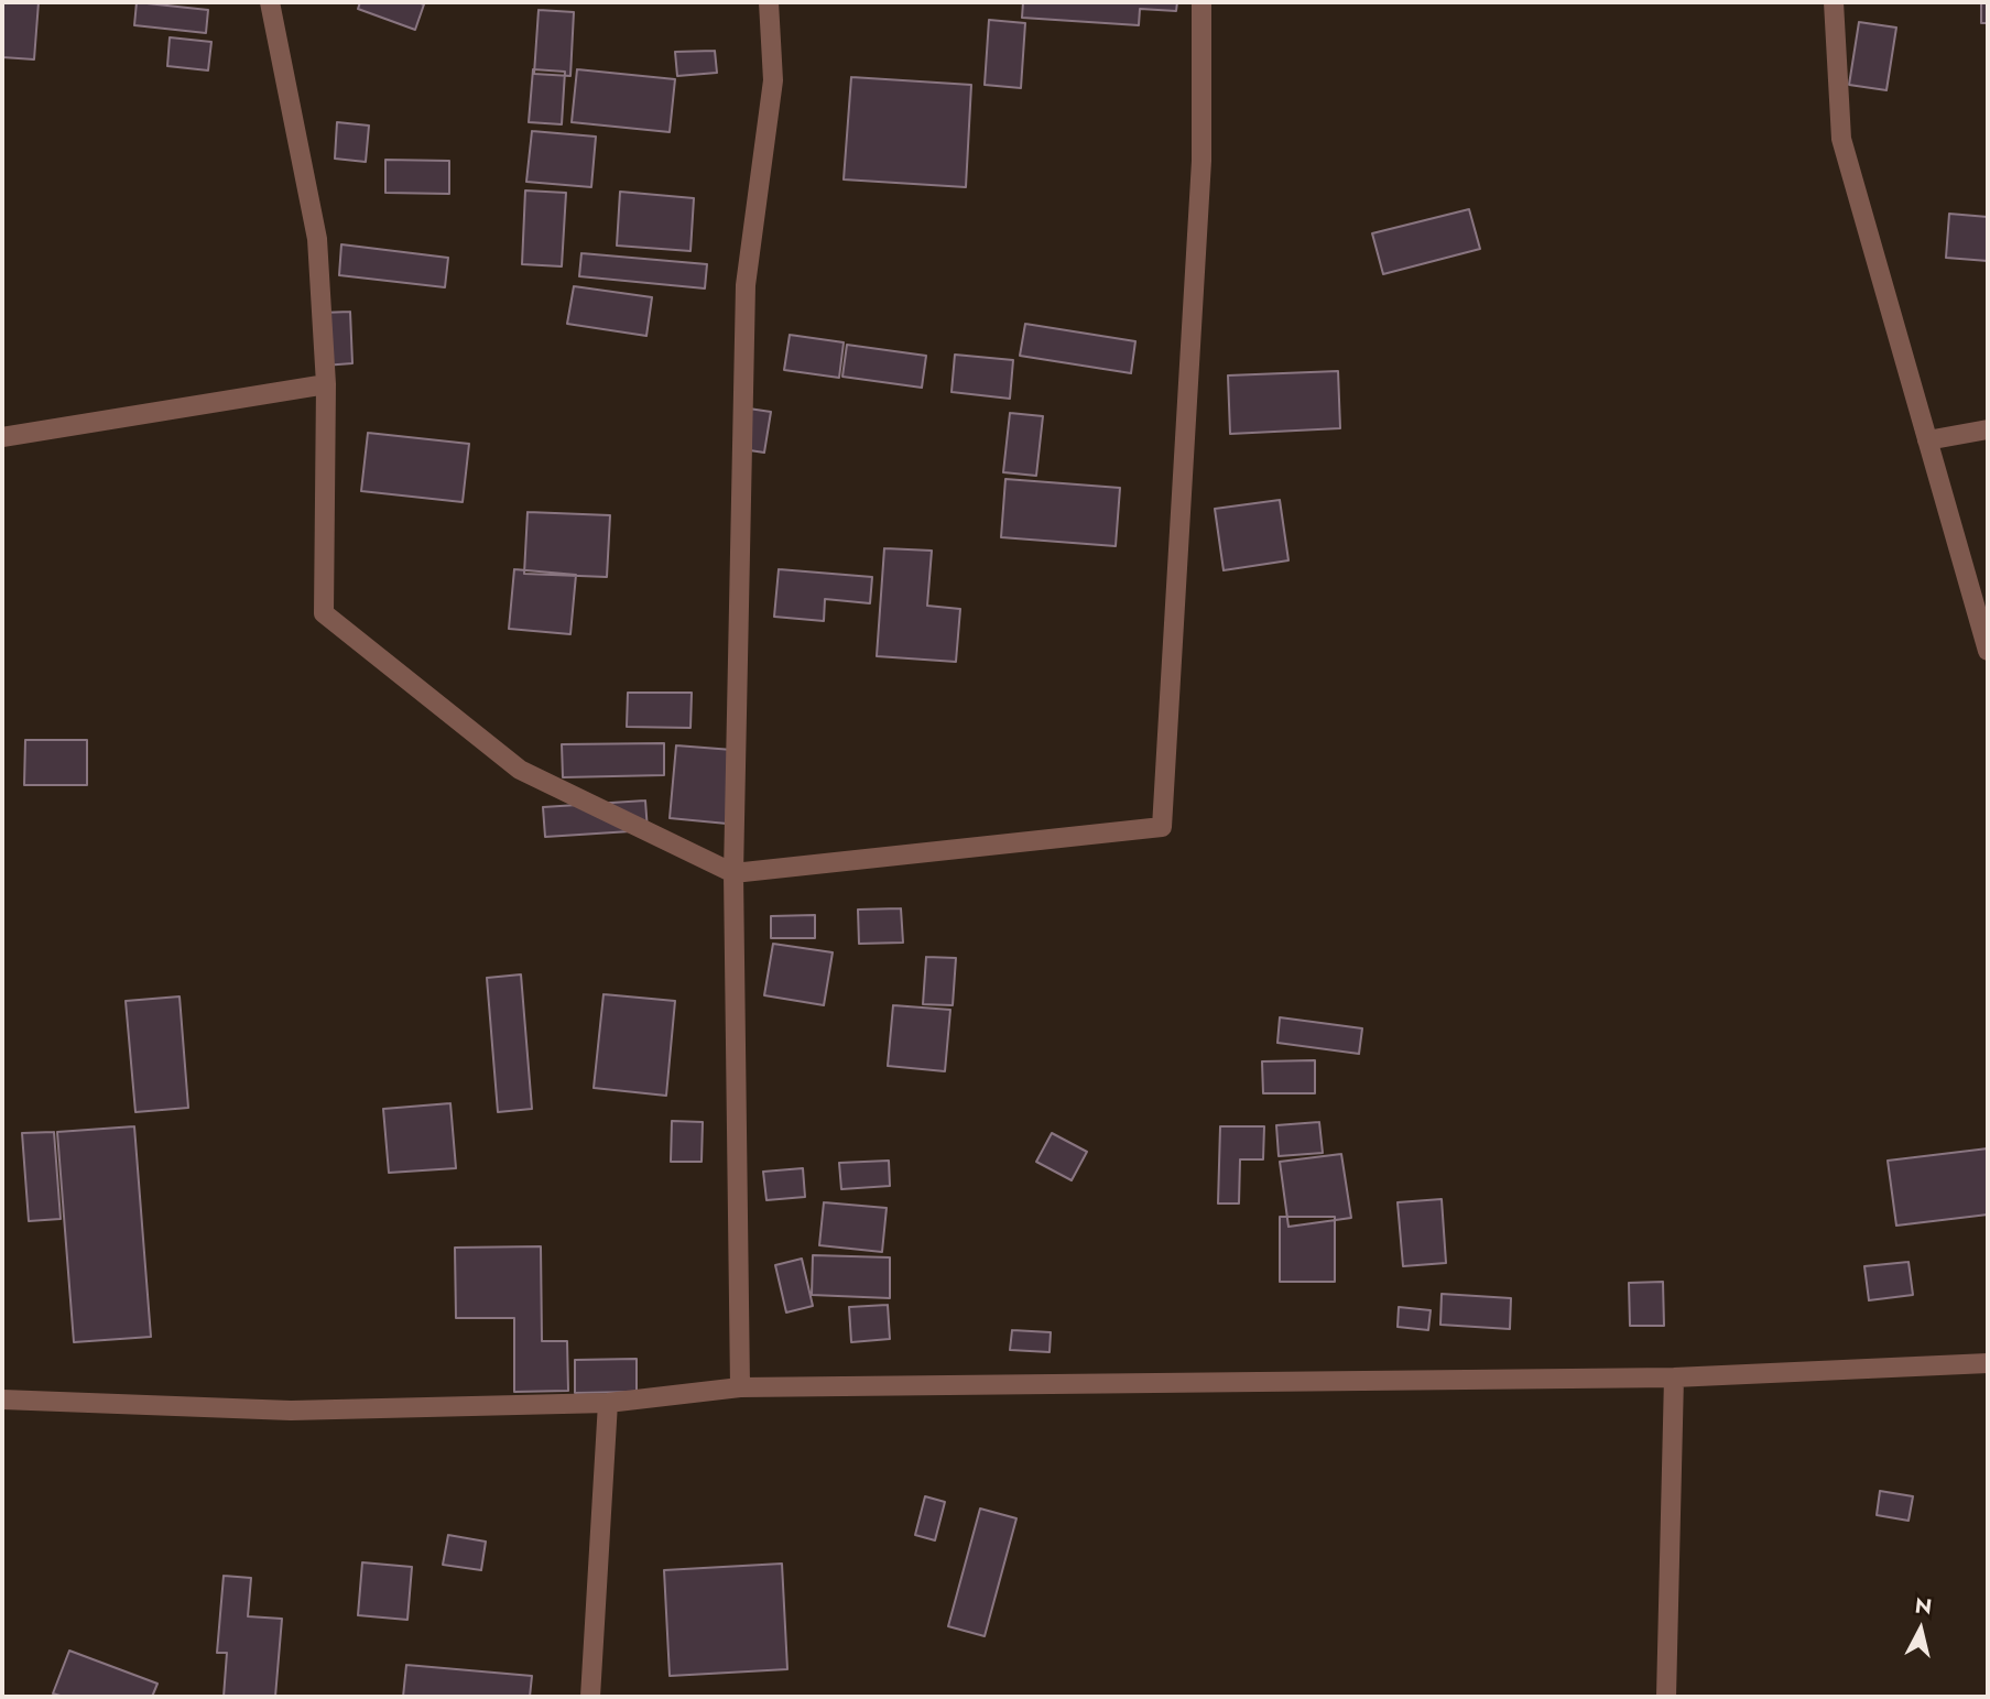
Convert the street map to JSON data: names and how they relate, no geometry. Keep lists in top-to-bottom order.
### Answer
{
  "north": "top"
}
